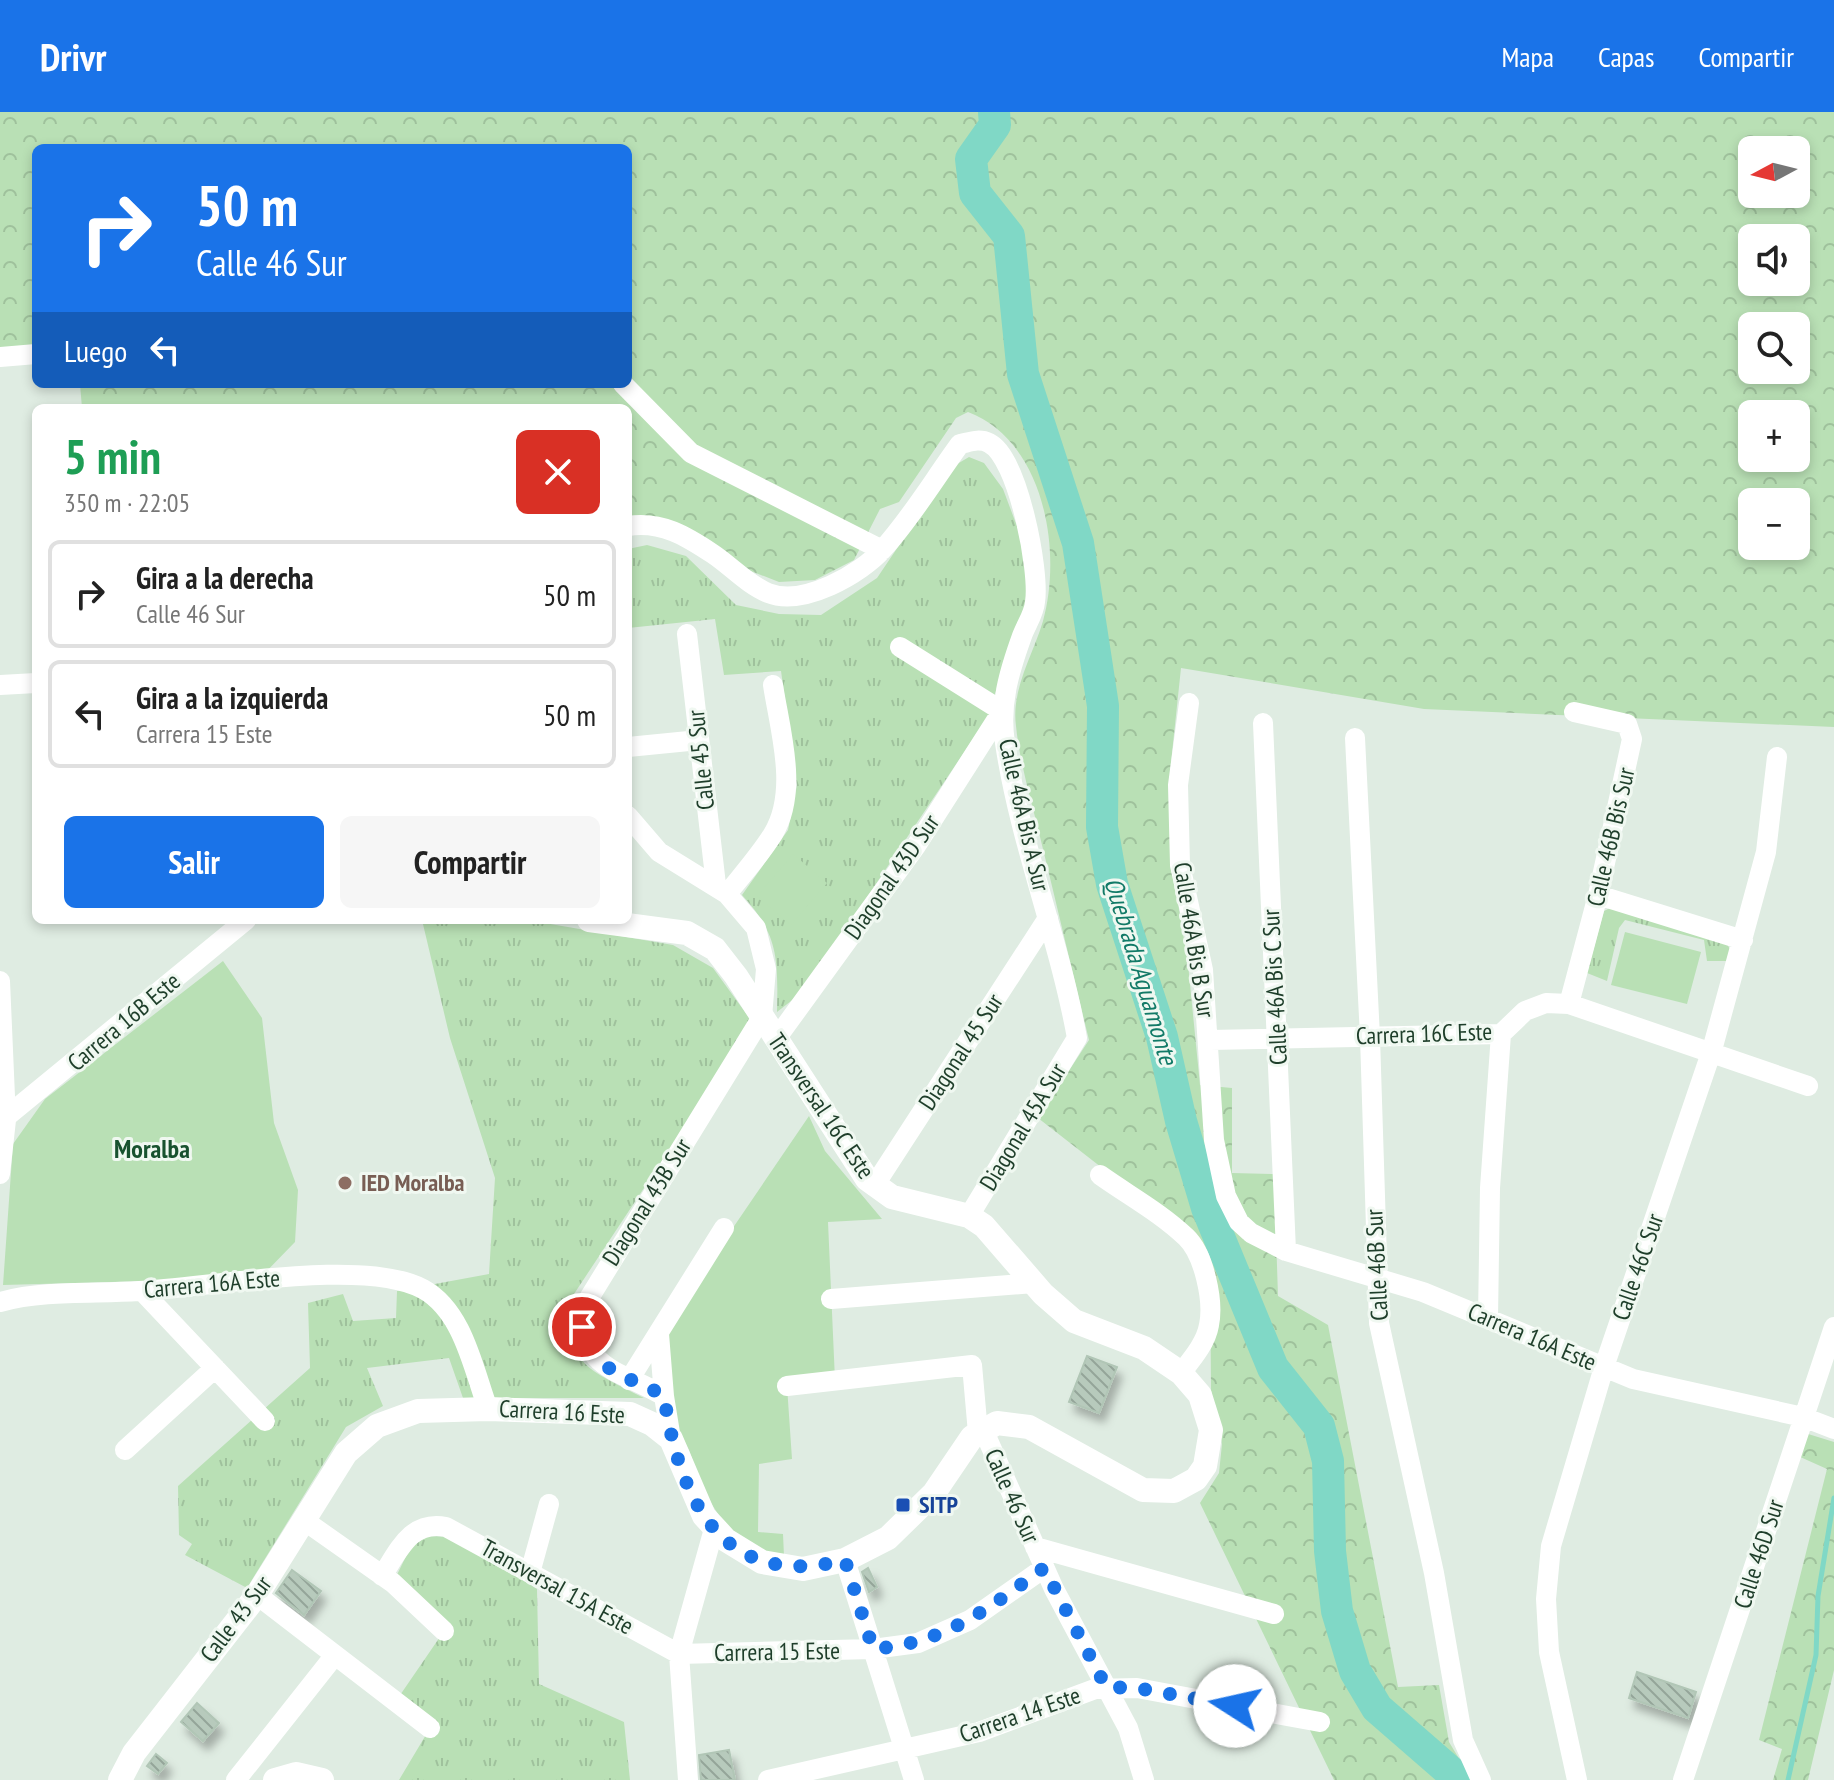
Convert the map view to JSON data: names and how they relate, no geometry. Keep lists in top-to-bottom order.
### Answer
{
  "streets": {
    "street": [
      "Calle 45 Sur",
      "Calle 46A Bis A Sur",
      "Calle 46B Bis Sur",
      "Diagonal 43D Sur",
      "Calle 46A Bis B Sur",
      "Calle 46A Bis C Sur",
      "Carrera 16B Este",
      "Carrera 16C Este",
      "Diagonal 45 Sur",
      "Transversal 16C Este",
      "Diagonal 45A Sur",
      "Diagonal 43B Sur",
      "Calle 46B Sur",
      "Calle 46C Sur",
      "Carrera 16A Este",
      "Carrera 16 Este",
      "Calle 46 Sur",
      "Calle 46D Sur",
      "Transversal 15A Este",
      "Calle 43 Sur",
      "Carrera 15 Este",
      "Carrera 14 Este"
    ]
  },
  "crossings": [
    ["Calle 46A Bis A Sur", "Diagonal 43D Sur"],
    ["Calle 46A Bis A Sur", "Diagonal 45 Sur"],
    ["Calle 46A Bis A Sur", "Diagonal 45A Sur"],
    ["Calle 46B Bis Sur", "Carrera 16C Este"],
    ["Diagonal 43D Sur", "Transversal 16C Este"],
    ["Calle 46A Bis B Sur", "Carrera 16C Este"],
    ["Calle 46A Bis B Sur", "Carrera 16A Este"],
    ["Calle 46A Bis C Sur", "Carrera 16C Este"],
    ["Calle 46A Bis C Sur", "Carrera 16A Este"],
    ["Carrera 16C Este", "Calle 46B Sur"],
    ["Carrera 16C Este", "Calle 46C Sur"],
    ["Diagonal 45 Sur", "Transversal 16C Este"],
    ["Transversal 16C Este", "Diagonal 45A Sur"],
    ["Transversal 16C Este", "Diagonal 43B Sur"],
    ["Calle 46B Sur", "Carrera 16A Este"],
    ["Calle 46C Sur", "Carrera 16A Este"],
    ["Carrera 16A Este", "Carrera 16 Este"],
    ["Carrera 16A Este", "Calle 46D Sur"],
    ["Carrera 16 Este", "Calle 43 Sur"],
    ["Calle 46 Sur", "Carrera 15 Este"],
    ["Calle 46 Sur", "Carrera 14 Este"],
    ["Transversal 15A Este", "Carrera 15 Este"]
  ],
  "districts": ["Moralba"],
  "water": ["Quebrada Aguamonte"],
  "places": {
    "other": ["IED Moralba"],
    "transit": ["SITP"]
  },
  "north": "left",
  "page": {
    "header": "Drivr",
    "nav": ["Mapa", "Capas", "Compartir"],
    "map_buttons": ["+", "−"],
    "turn": ["50 m", "Calle 46 Sur"],
    "then": "Luego",
    "heading": ["5 min", "350 m · 22:05"],
    "list": [
      {
        "name": "Gira a la derecha",
        "note": "Calle 46 Sur",
        "value": "50 m"
      },
      {
        "name": "Gira a la izquierda",
        "note": "Carrera 15 Este",
        "value": "50 m"
      }
    ],
    "buttons": ["Salir", "Compartir"]
  }
}
